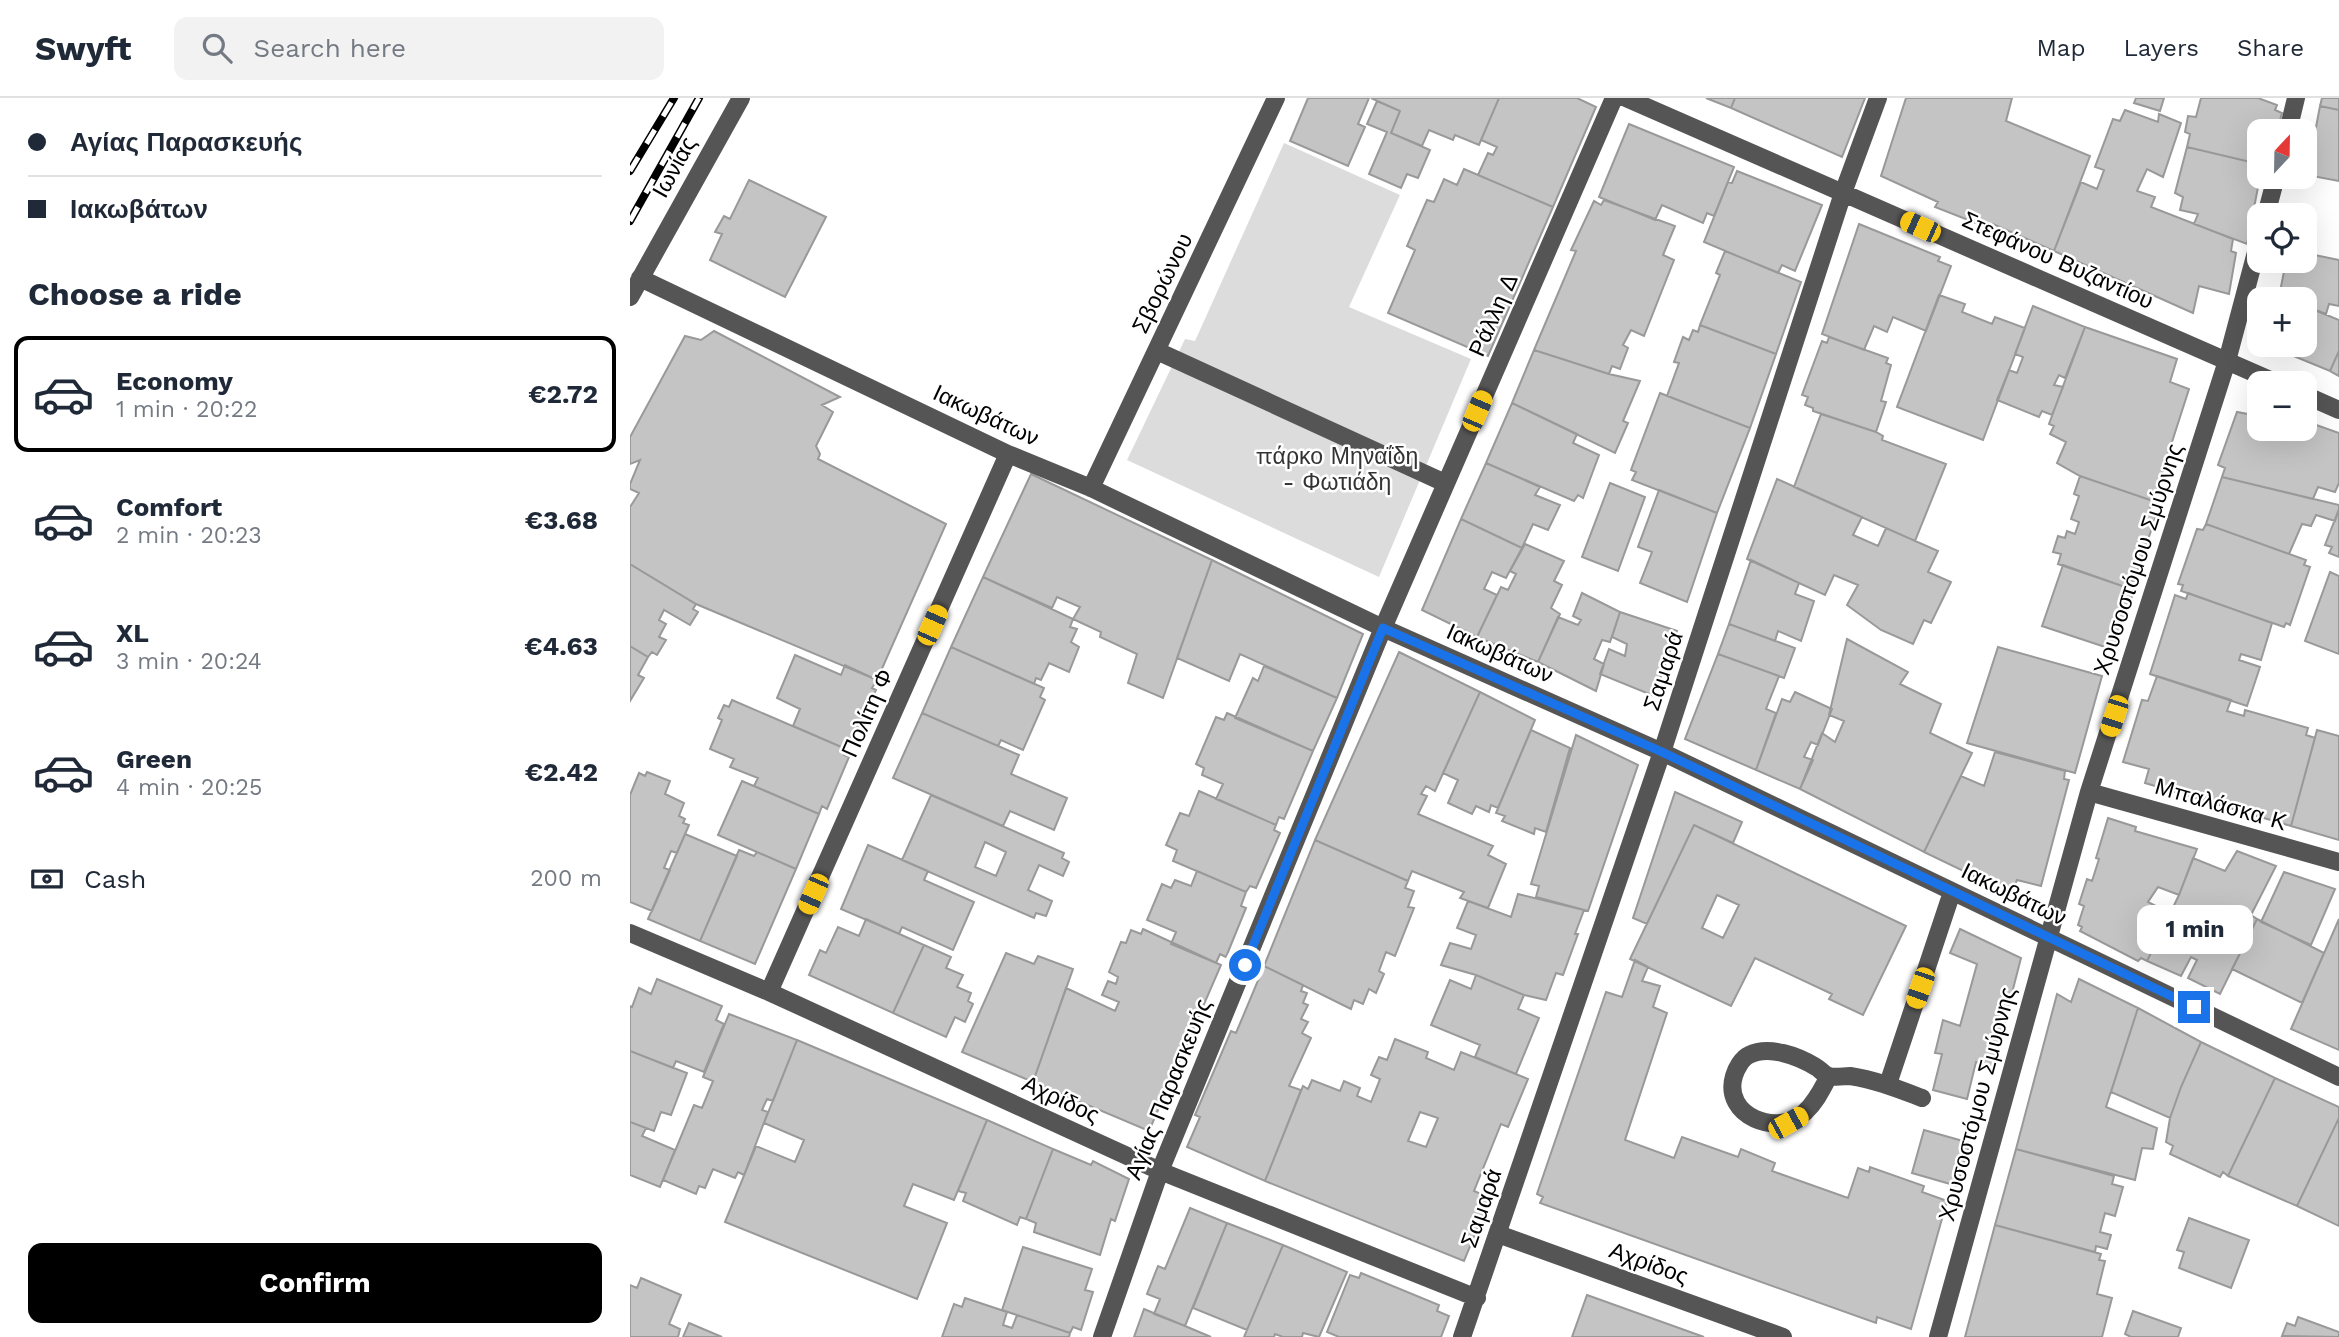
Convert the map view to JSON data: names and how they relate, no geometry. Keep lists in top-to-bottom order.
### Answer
{
  "streets": {
    "street": [
      "Ιωνίας",
      "Στεφάνου Βυζαντίου",
      "Σβορώνου",
      "Ράλλη Δ",
      "Ιακωβάτων",
      "Χρυσοστόμου Σμύρνης",
      "Σαμαρά",
      "Πολίτη Φ",
      "Μπαλάσκα Κ",
      "Αγίας Παρασκευής",
      "Αχρίδος"
    ]
  },
  "crossings": [
    ["Ιωνίας", "Ιακωβάτων"],
    ["Στεφάνου Βυζαντίου", "Χρυσοστόμου Σμύρνης"],
    ["Στεφάνου Βυζαντίου", "Σαμαρά"],
    ["Σβορώνου", "Ιακωβάτων"],
    ["Ράλλη Δ", "Ιακωβάτων"],
    ["Ράλλη Δ", "Αγίας Παρασκευής"],
    ["Ιακωβάτων", "Χρυσοστόμου Σμύρνης"],
    ["Ιακωβάτων", "Σαμαρά"],
    ["Ιακωβάτων", "Πολίτη Φ"],
    ["Ιακωβάτων", "Αγίας Παρασκευής"],
    ["Χρυσοστόμου Σμύρνης", "Μπαλάσκα Κ"],
    ["Σαμαρά", "Αχρίδος"],
    ["Πολίτη Φ", "Αχρίδος"],
    ["Αγίας Παρασκευής", "Αχρίδος"]
  ],
  "parks": ["πάρκο Μηναΐδη - Φωτιάδη"],
  "north": "top",
  "page": {
    "header": "Swyft",
    "search": "Search here",
    "nav": ["Map", "Layers", "Share"],
    "banner": ["Αγίας Παρασκευής", "Ιακωβάτων"],
    "map_buttons": ["+", "−"],
    "heading": "Choose a ride",
    "list": [
      {
        "name": "Economy",
        "note": "1 min · 20:22",
        "value": "€2.72"
      },
      {
        "name": "Comfort",
        "note": "2 min · 20:23",
        "value": "€3.68"
      },
      {
        "name": "XL",
        "note": "3 min · 20:24",
        "value": "€4.63"
      },
      {
        "name": "Green",
        "note": "4 min · 20:25",
        "value": "€2.42"
      }
    ],
    "pay": ["Cash", "200 m"],
    "bubble": "1 min",
    "buttons": "Confirm"
  }
}
